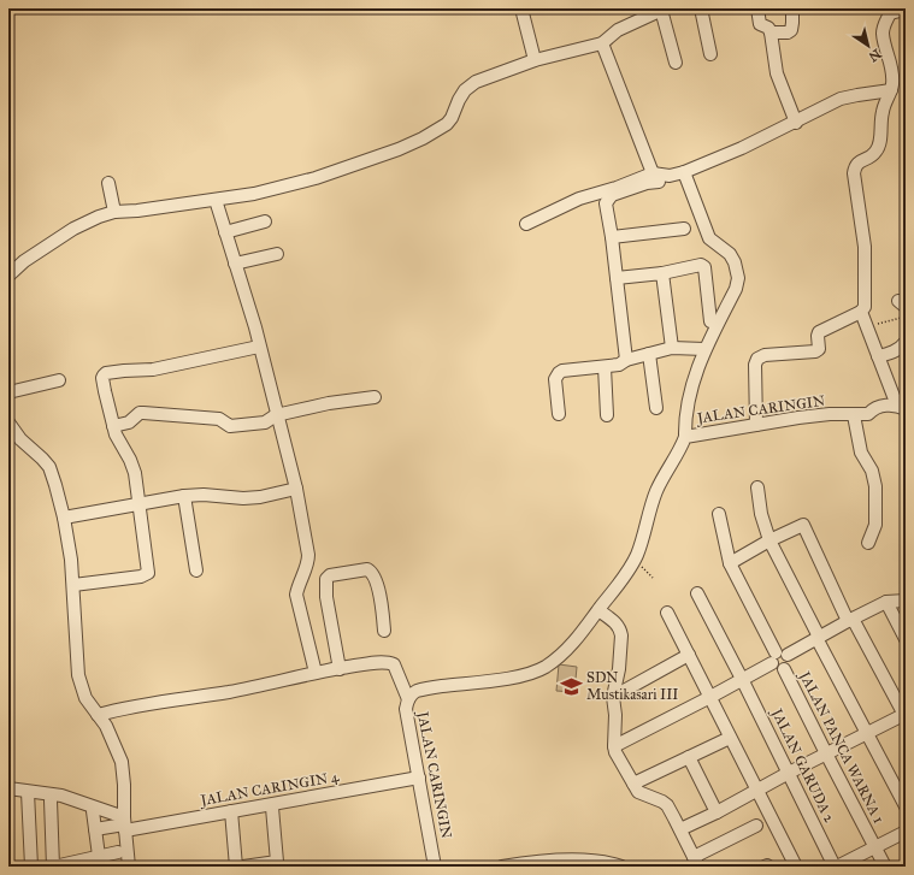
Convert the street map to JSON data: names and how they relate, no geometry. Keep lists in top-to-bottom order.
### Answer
{
  "streets": {
    "street": [
      "JALAN CARINGIN",
      "JALAN PANCA WARNA 1",
      "JALAN GARUDA 2",
      "JALAN CARINGIN 4"
    ]
  },
  "crossings": [
    ["JALAN CARINGIN", "JALAN CARINGIN 4"]
  ],
  "places": {
    "school or university": ["SDN Mustikasari III"]
  },
  "north": "bottom right"
}
